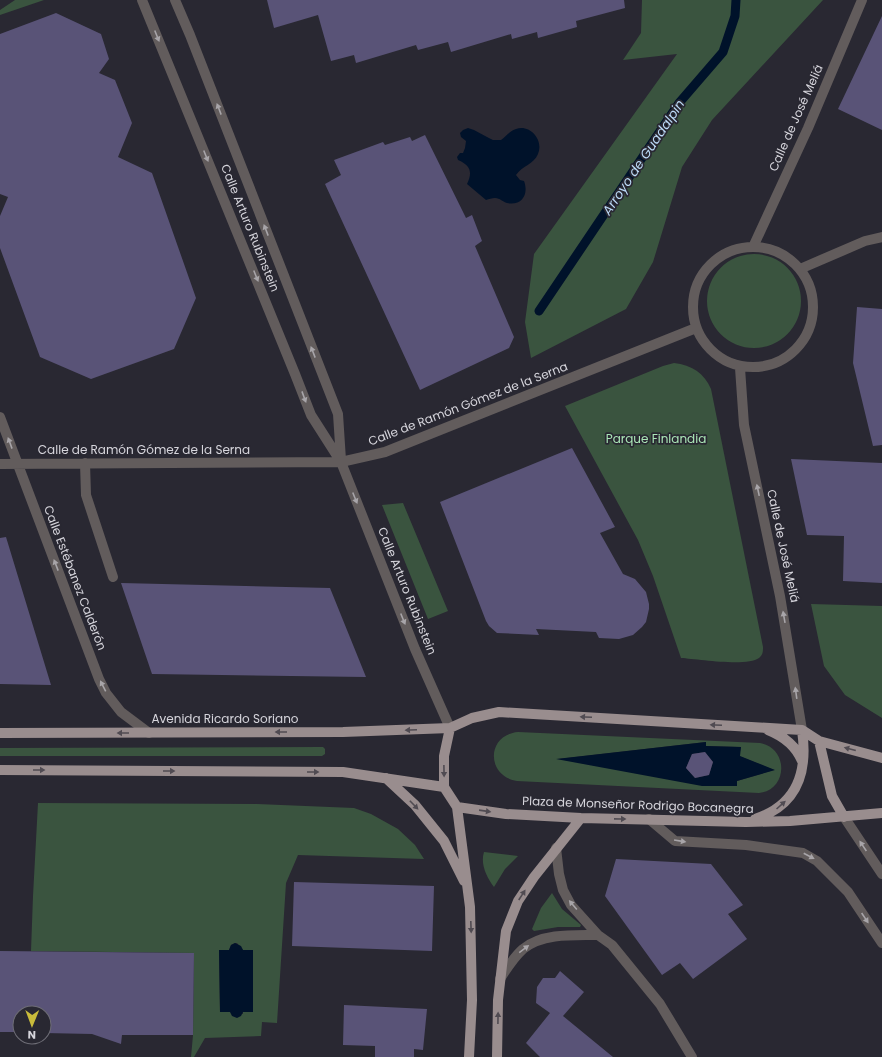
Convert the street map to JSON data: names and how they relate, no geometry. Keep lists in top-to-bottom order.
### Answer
{
  "streets": {
    "main road": ["Avenida Ricardo Soriano", "Plaza de Monseñor Rodrigo Bocanegra"],
    "street": [
      "Calle de José Meliá",
      "Calle Arturo Rubinstein",
      "Calle de Ramón Gómez de la Serna",
      "Calle Estébanez Calderón"
    ]
  },
  "crossings": [
    ["Calle de José Meliá", "Calle de Ramón Gómez de la Serna"],
    ["Calle Arturo Rubinstein", "Calle de Ramón Gómez de la Serna"],
    ["Calle Arturo Rubinstein", "Avenida Ricardo Soriano"],
    ["Calle de Ramón Gómez de la Serna", "Calle Estébanez Calderón"],
    ["Calle Estébanez Calderón", "Avenida Ricardo Soriano"]
  ],
  "one_way": ["Calle de José Meliá", "Plaza de Monseñor Rodrigo Bocanegra"],
  "water": ["Arroyo de Guadalpin"],
  "parks": ["Parque Finlandia"],
  "north": "bottom"
}
